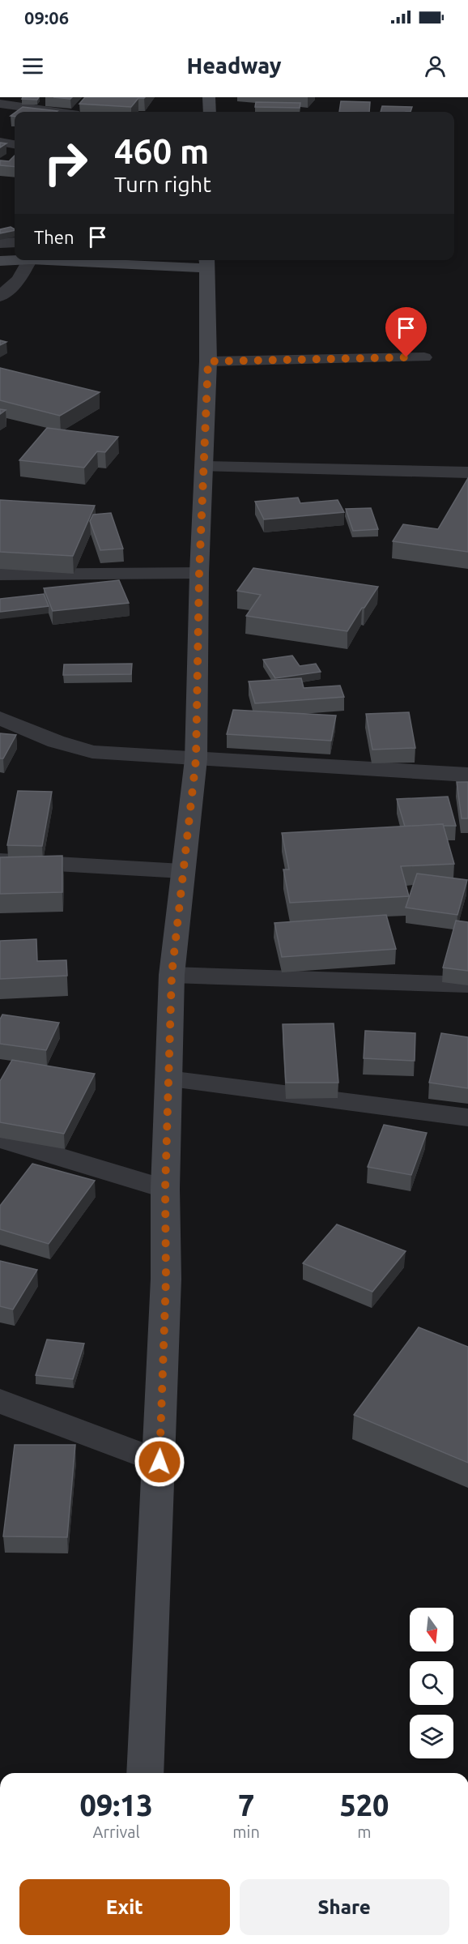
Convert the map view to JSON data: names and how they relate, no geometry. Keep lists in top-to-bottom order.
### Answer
{
  "north": "bottom",
  "page": {
    "status": "09:06",
    "header": "Headway",
    "turn": ["460 m", "Turn right"],
    "then": "Then",
    "eta": [
      "09:13",
      "Arrival",
      "7",
      "min",
      "520",
      "m"
    ],
    "buttons": ["Exit", "Share"]
  }
}
